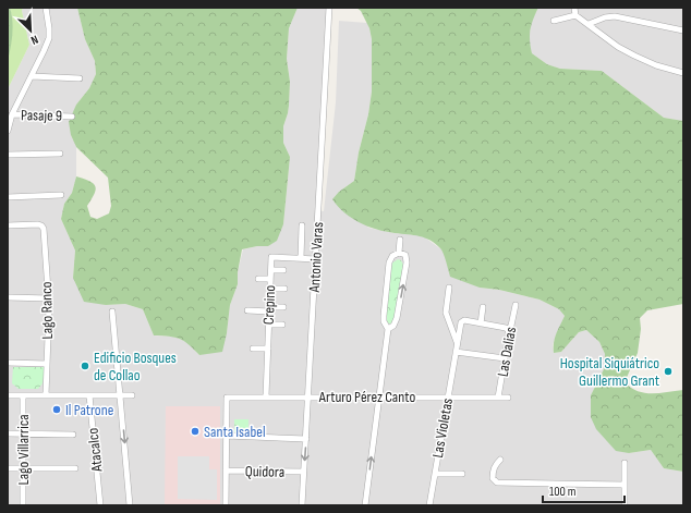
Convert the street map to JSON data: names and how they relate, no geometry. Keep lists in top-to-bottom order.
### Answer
{
  "streets": {
    "street": [
      "Pasaje 9",
      "Antonio Varas",
      "Crepino",
      "Lago Ranco",
      "Las Dalias",
      "Arturo Pérez Canto",
      "Las Violetas",
      "Lago Villarrica",
      "Atacalco",
      "Quidora"
    ]
  },
  "crossings": [
    ["Antonio Varas", "Crepino"],
    ["Antonio Varas", "Arturo Pérez Canto"],
    ["Antonio Varas", "Quidora"],
    ["Crepino", "Arturo Pérez Canto"],
    ["Las Dalias", "Arturo Pérez Canto"],
    ["Arturo Pérez Canto", "Las Violetas"]
  ],
  "places": [
    "Edificio Bosques de Collao",
    "Hospital Siquiátrico Guillermo Grant",
    "Il Patrone",
    "Santa Isabel"
  ],
  "scale_bar": "100 m",
  "north": "bottom right"
}
